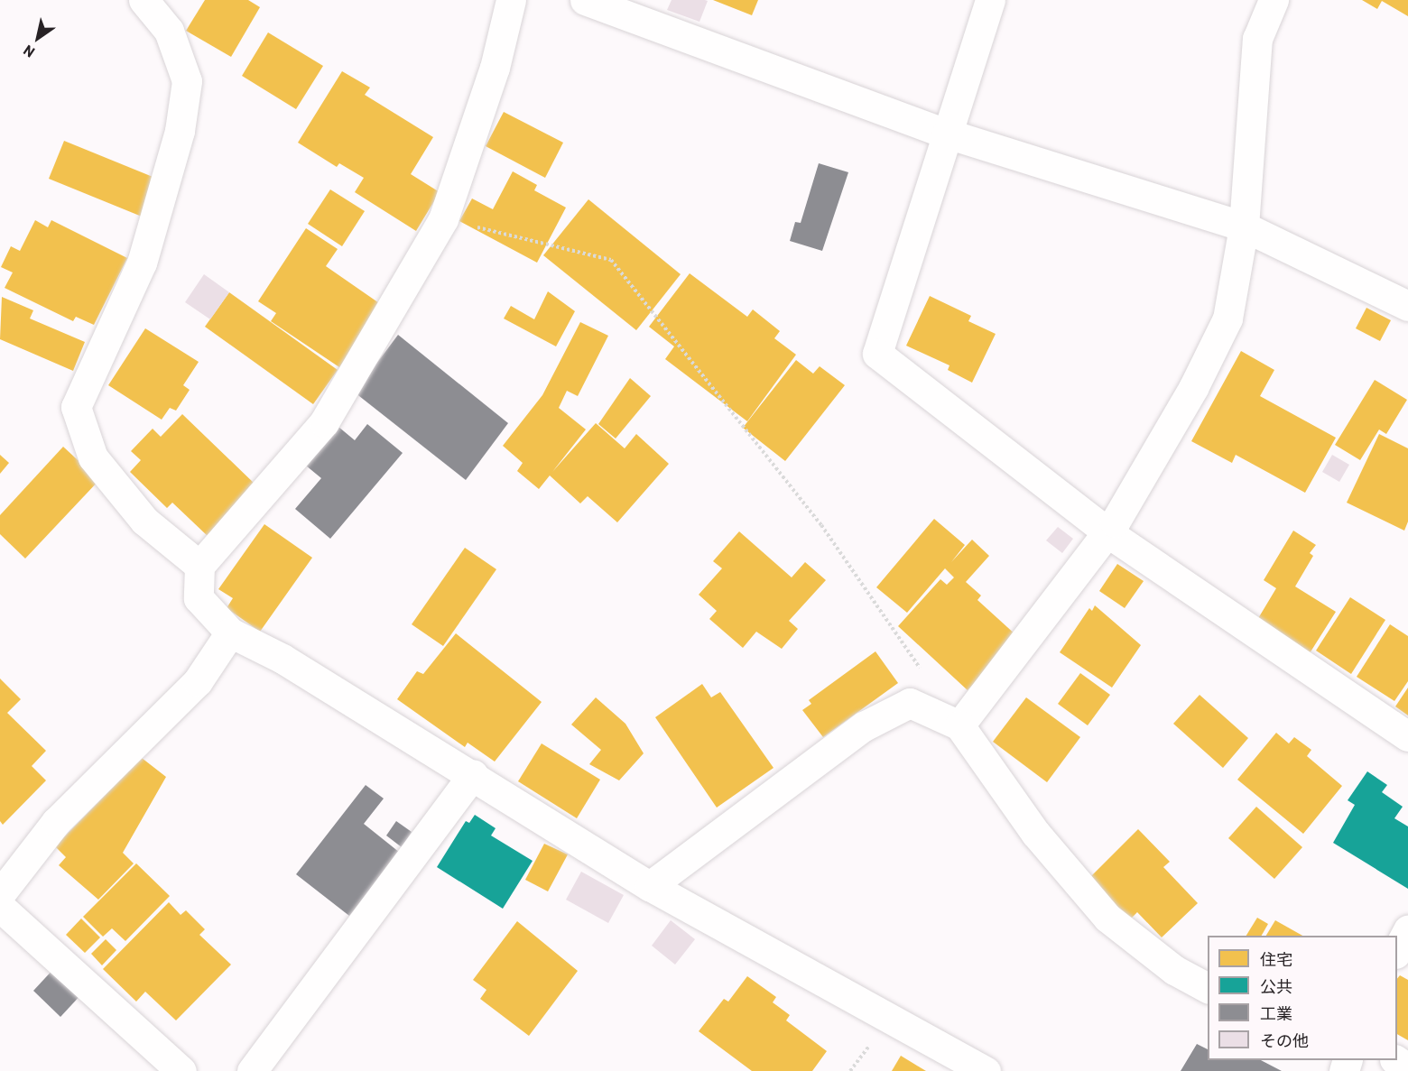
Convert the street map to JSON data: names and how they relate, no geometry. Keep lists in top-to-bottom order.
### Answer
{
  "legend": [
    "住宅",
    "公共",
    "工業",
    "その他"
  ],
  "north": "bottom left"
}
